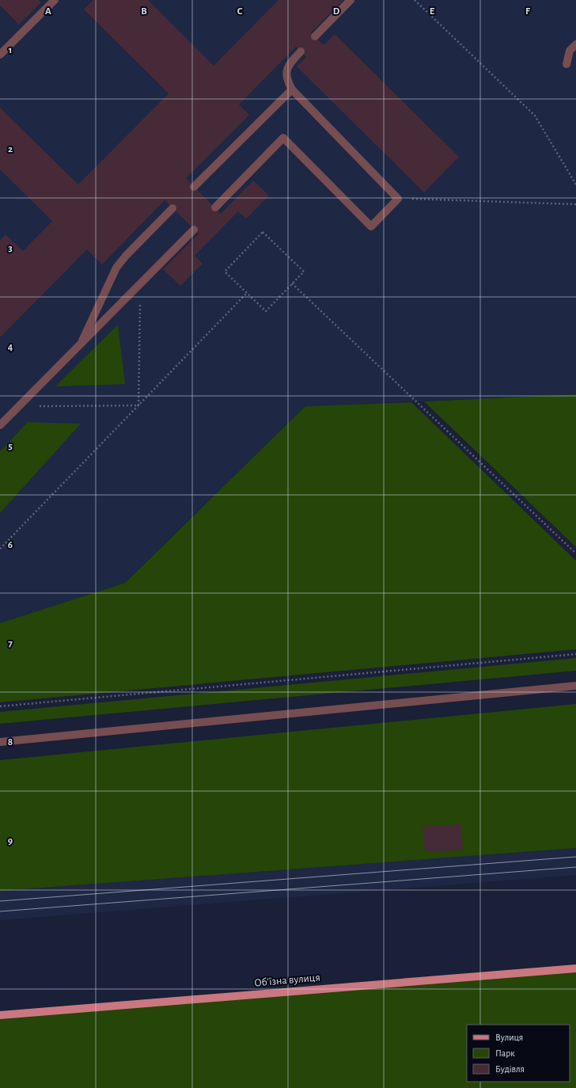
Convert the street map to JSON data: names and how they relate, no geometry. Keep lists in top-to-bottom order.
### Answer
{
  "streets": {
    "main road": ["Обʼїзна вулиця"]
  },
  "legend": ["Вулиця", "Парк", "Будівля"],
  "grid": {
    "columns": [
      "A",
      "B",
      "C",
      "D",
      "E",
      "F"
    ],
    "rows": [
      "1",
      "2",
      "3",
      "4",
      "5",
      "6",
      "7",
      "8",
      "9"
    ]
  }
}
